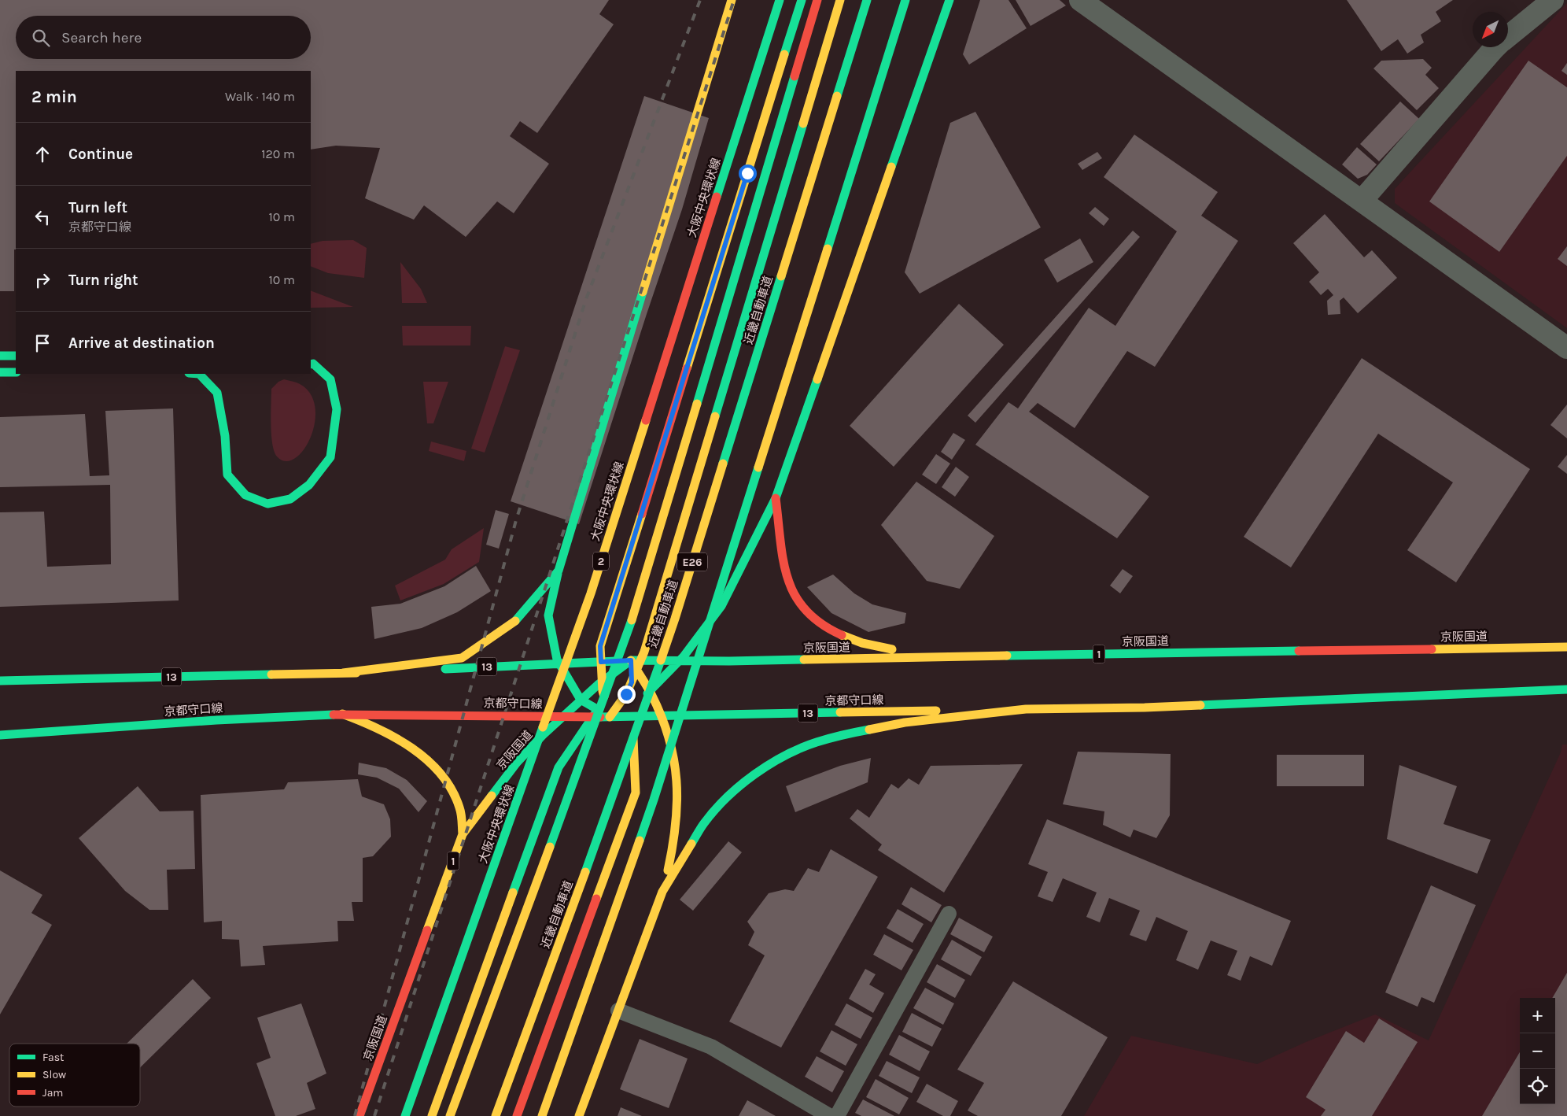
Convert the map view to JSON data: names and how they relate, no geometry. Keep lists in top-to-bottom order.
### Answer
{
  "streets": {
    "main road": [
      "大阪中央環状線",
      "近畿自動車道",
      "2",
      "E26",
      "京阪国道",
      "1",
      "13",
      "京都守口線"
    ]
  },
  "crossings": [
    ["京阪国道", "13"],
    ["京阪国道", "京都守口線"]
  ],
  "legend": ["Fast", "Slow", "Jam"],
  "north": "bottom left",
  "page": {
    "search": "Search here",
    "heading": ["2 min", "Walk · 140 m"],
    "list": [
      ["Continue", "120 m"],
      ["Turn left", "京都守口線", "10 m"],
      ["Turn right", "10 m"],
      "Arrive at destination"
    ],
    "map_buttons": ["+", "−"]
  }
}
